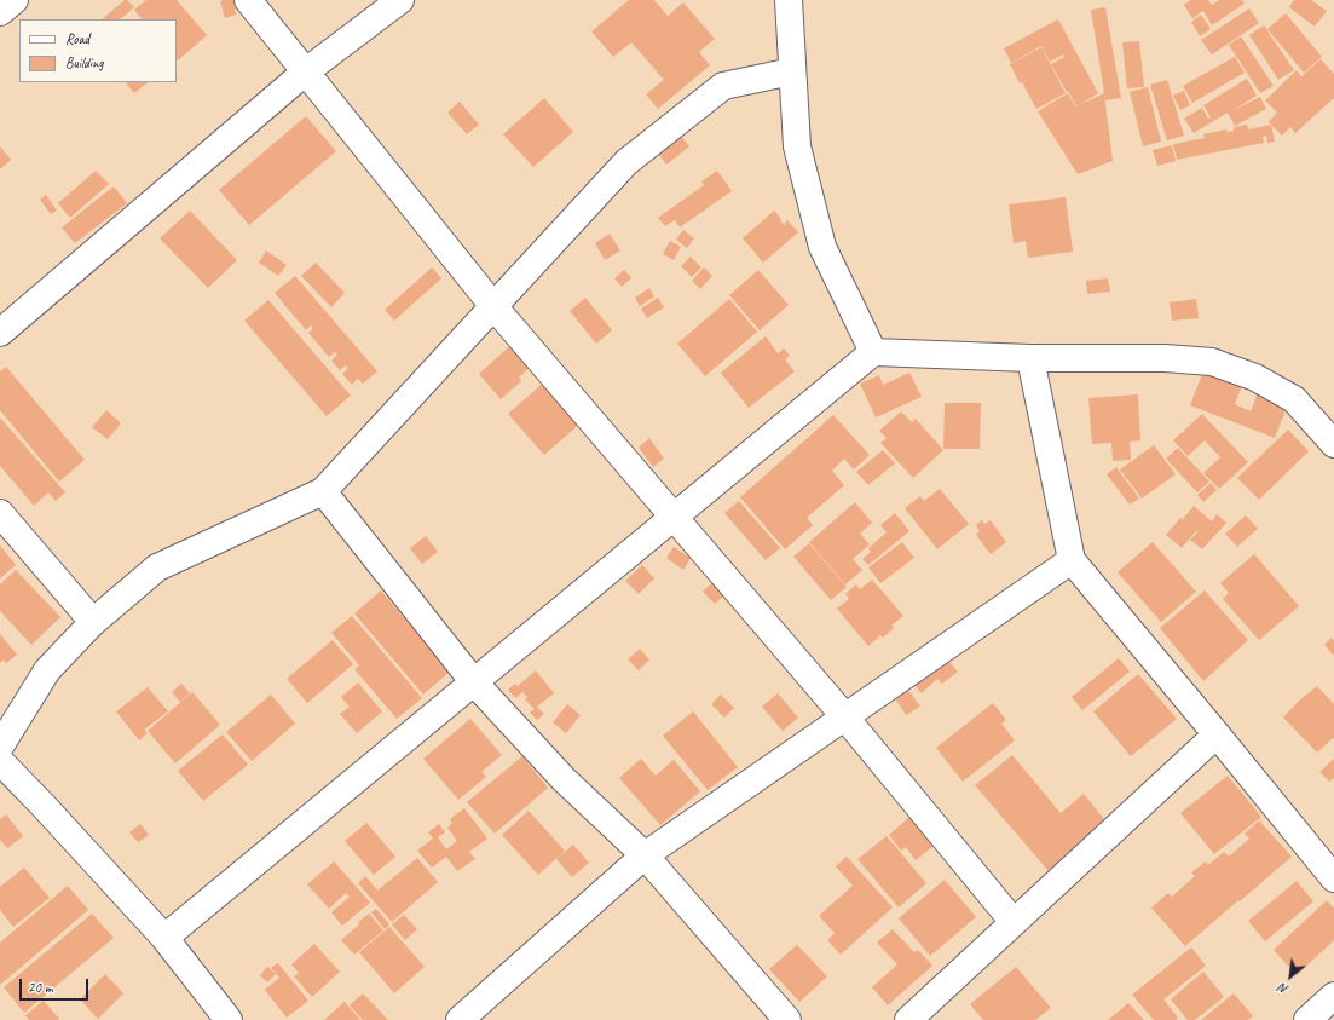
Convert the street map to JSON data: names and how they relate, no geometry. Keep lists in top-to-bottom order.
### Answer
{
  "legend": ["Road", "Building"],
  "scale_bar": "20 m",
  "north": "bottom left"
}
